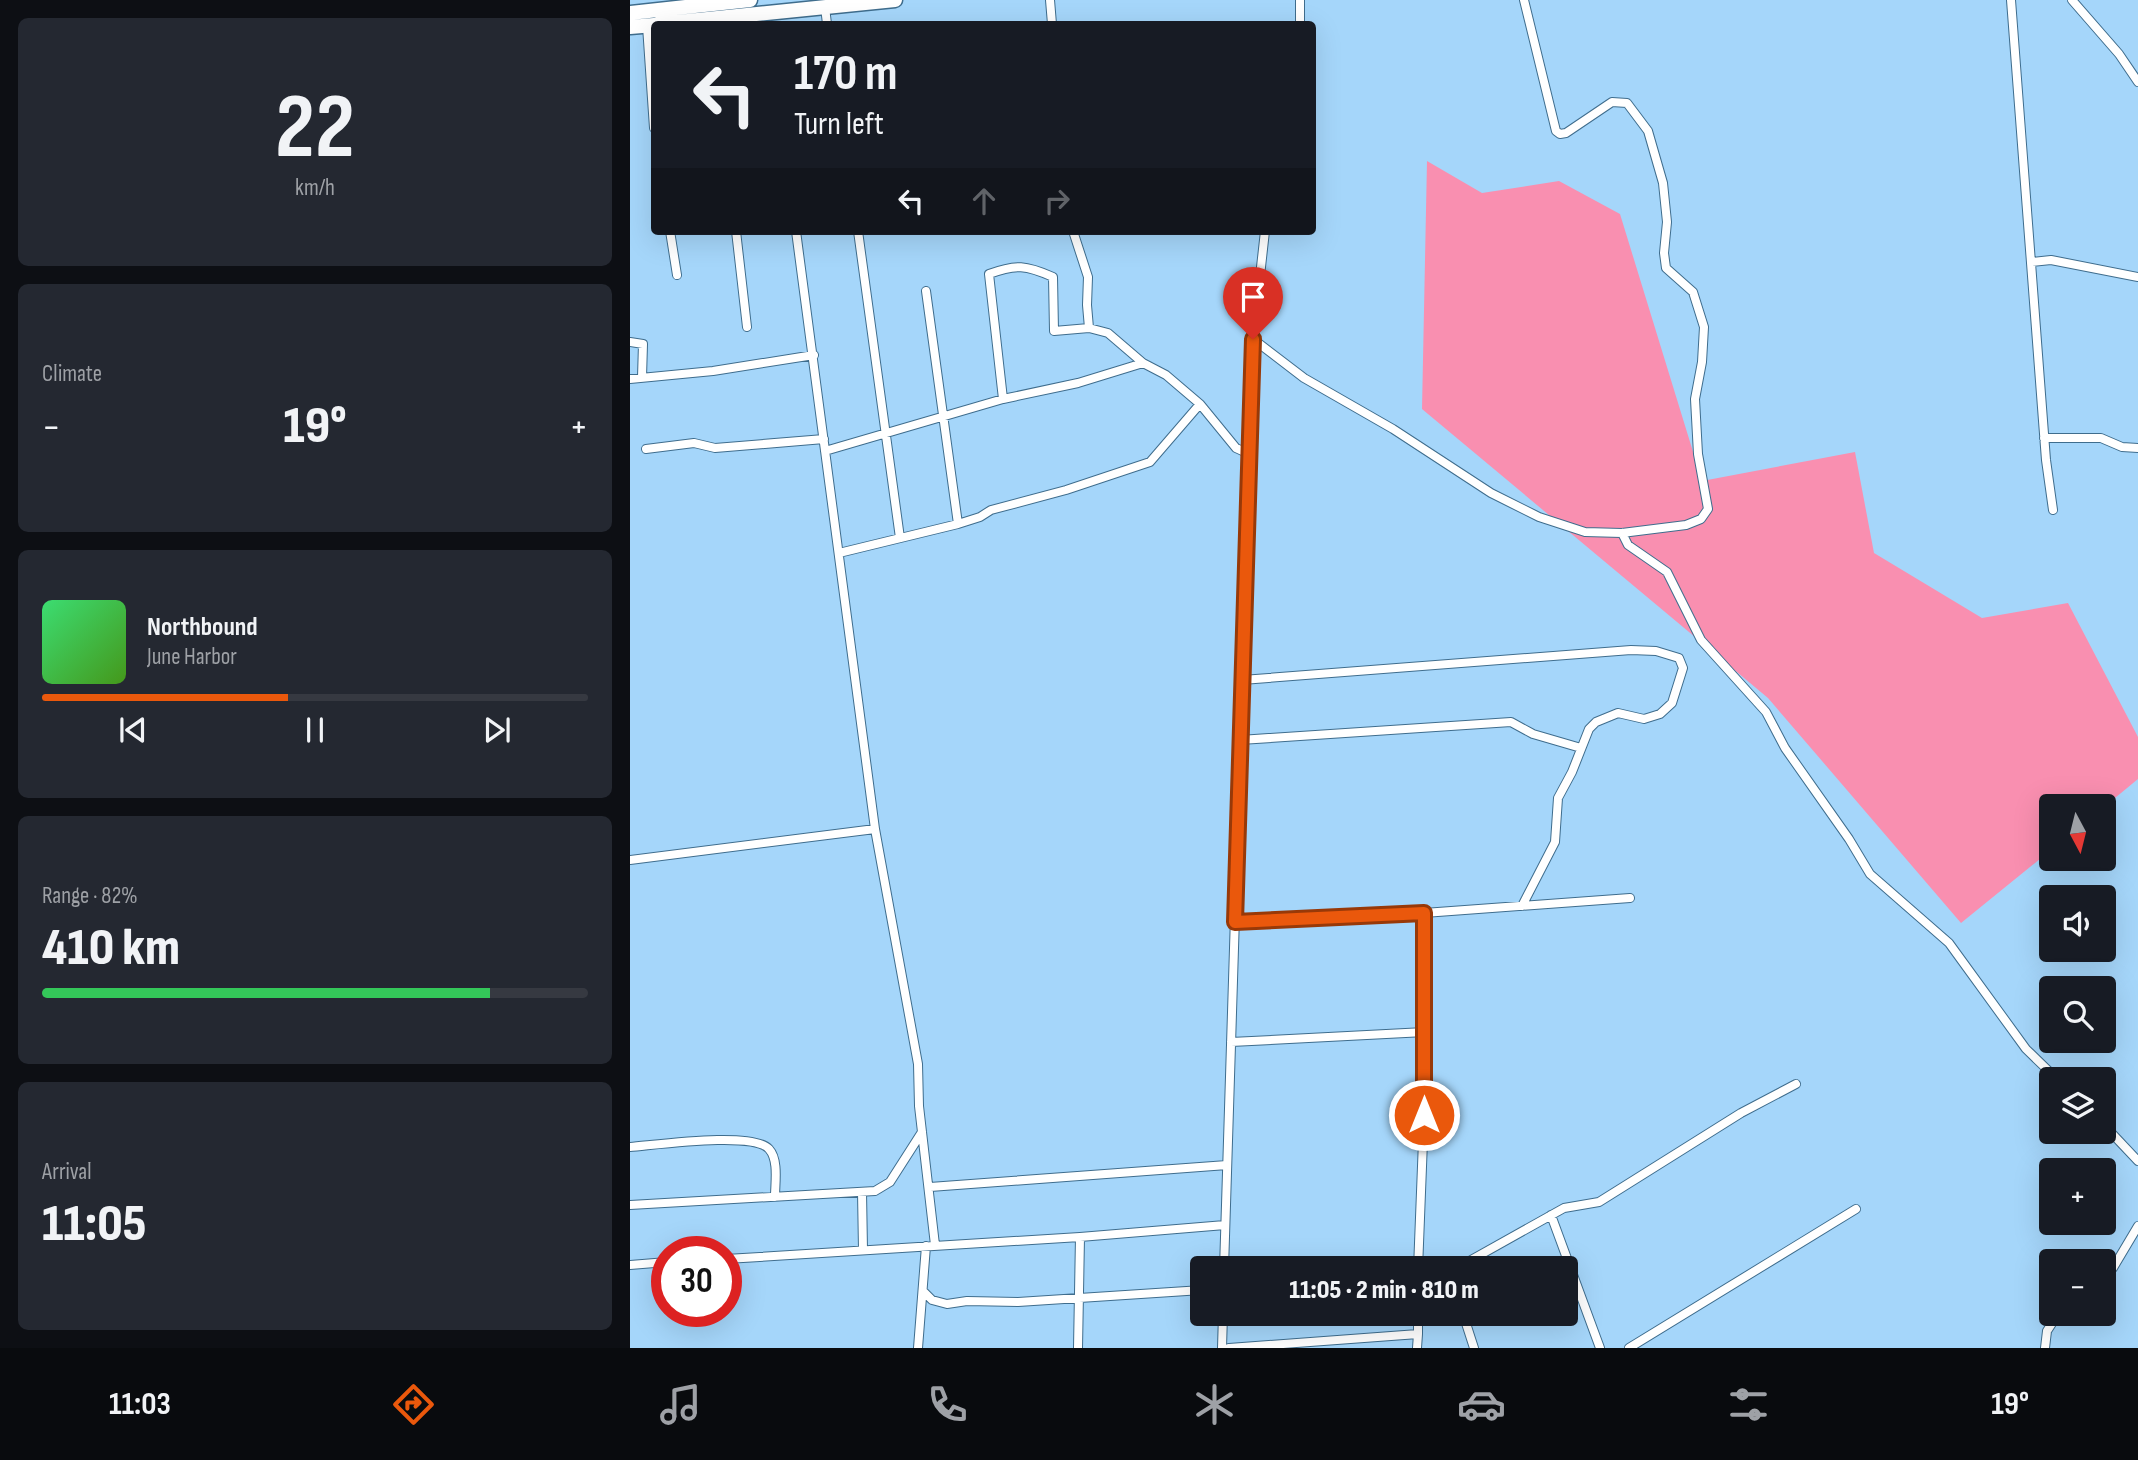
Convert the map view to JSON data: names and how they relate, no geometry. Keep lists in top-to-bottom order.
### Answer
{
  "north": "bottom",
  "page": {
    "tile": [
      ["22", "km/h"],
      "Climate",
      ["Range · 82%", "410 km"],
      ["Arrival", "11:05"]
    ],
    "turn": ["170 m", "Turn left"],
    "heat": ["−", "19°", "+"],
    "song": ["Northbound", "June Harbor"],
    "map_buttons": ["+", "−"],
    "limit": "30",
    "trip": "11:05 · 2 min · 810 m",
    "tabs": ["11:03", "19°"]
  }
}
